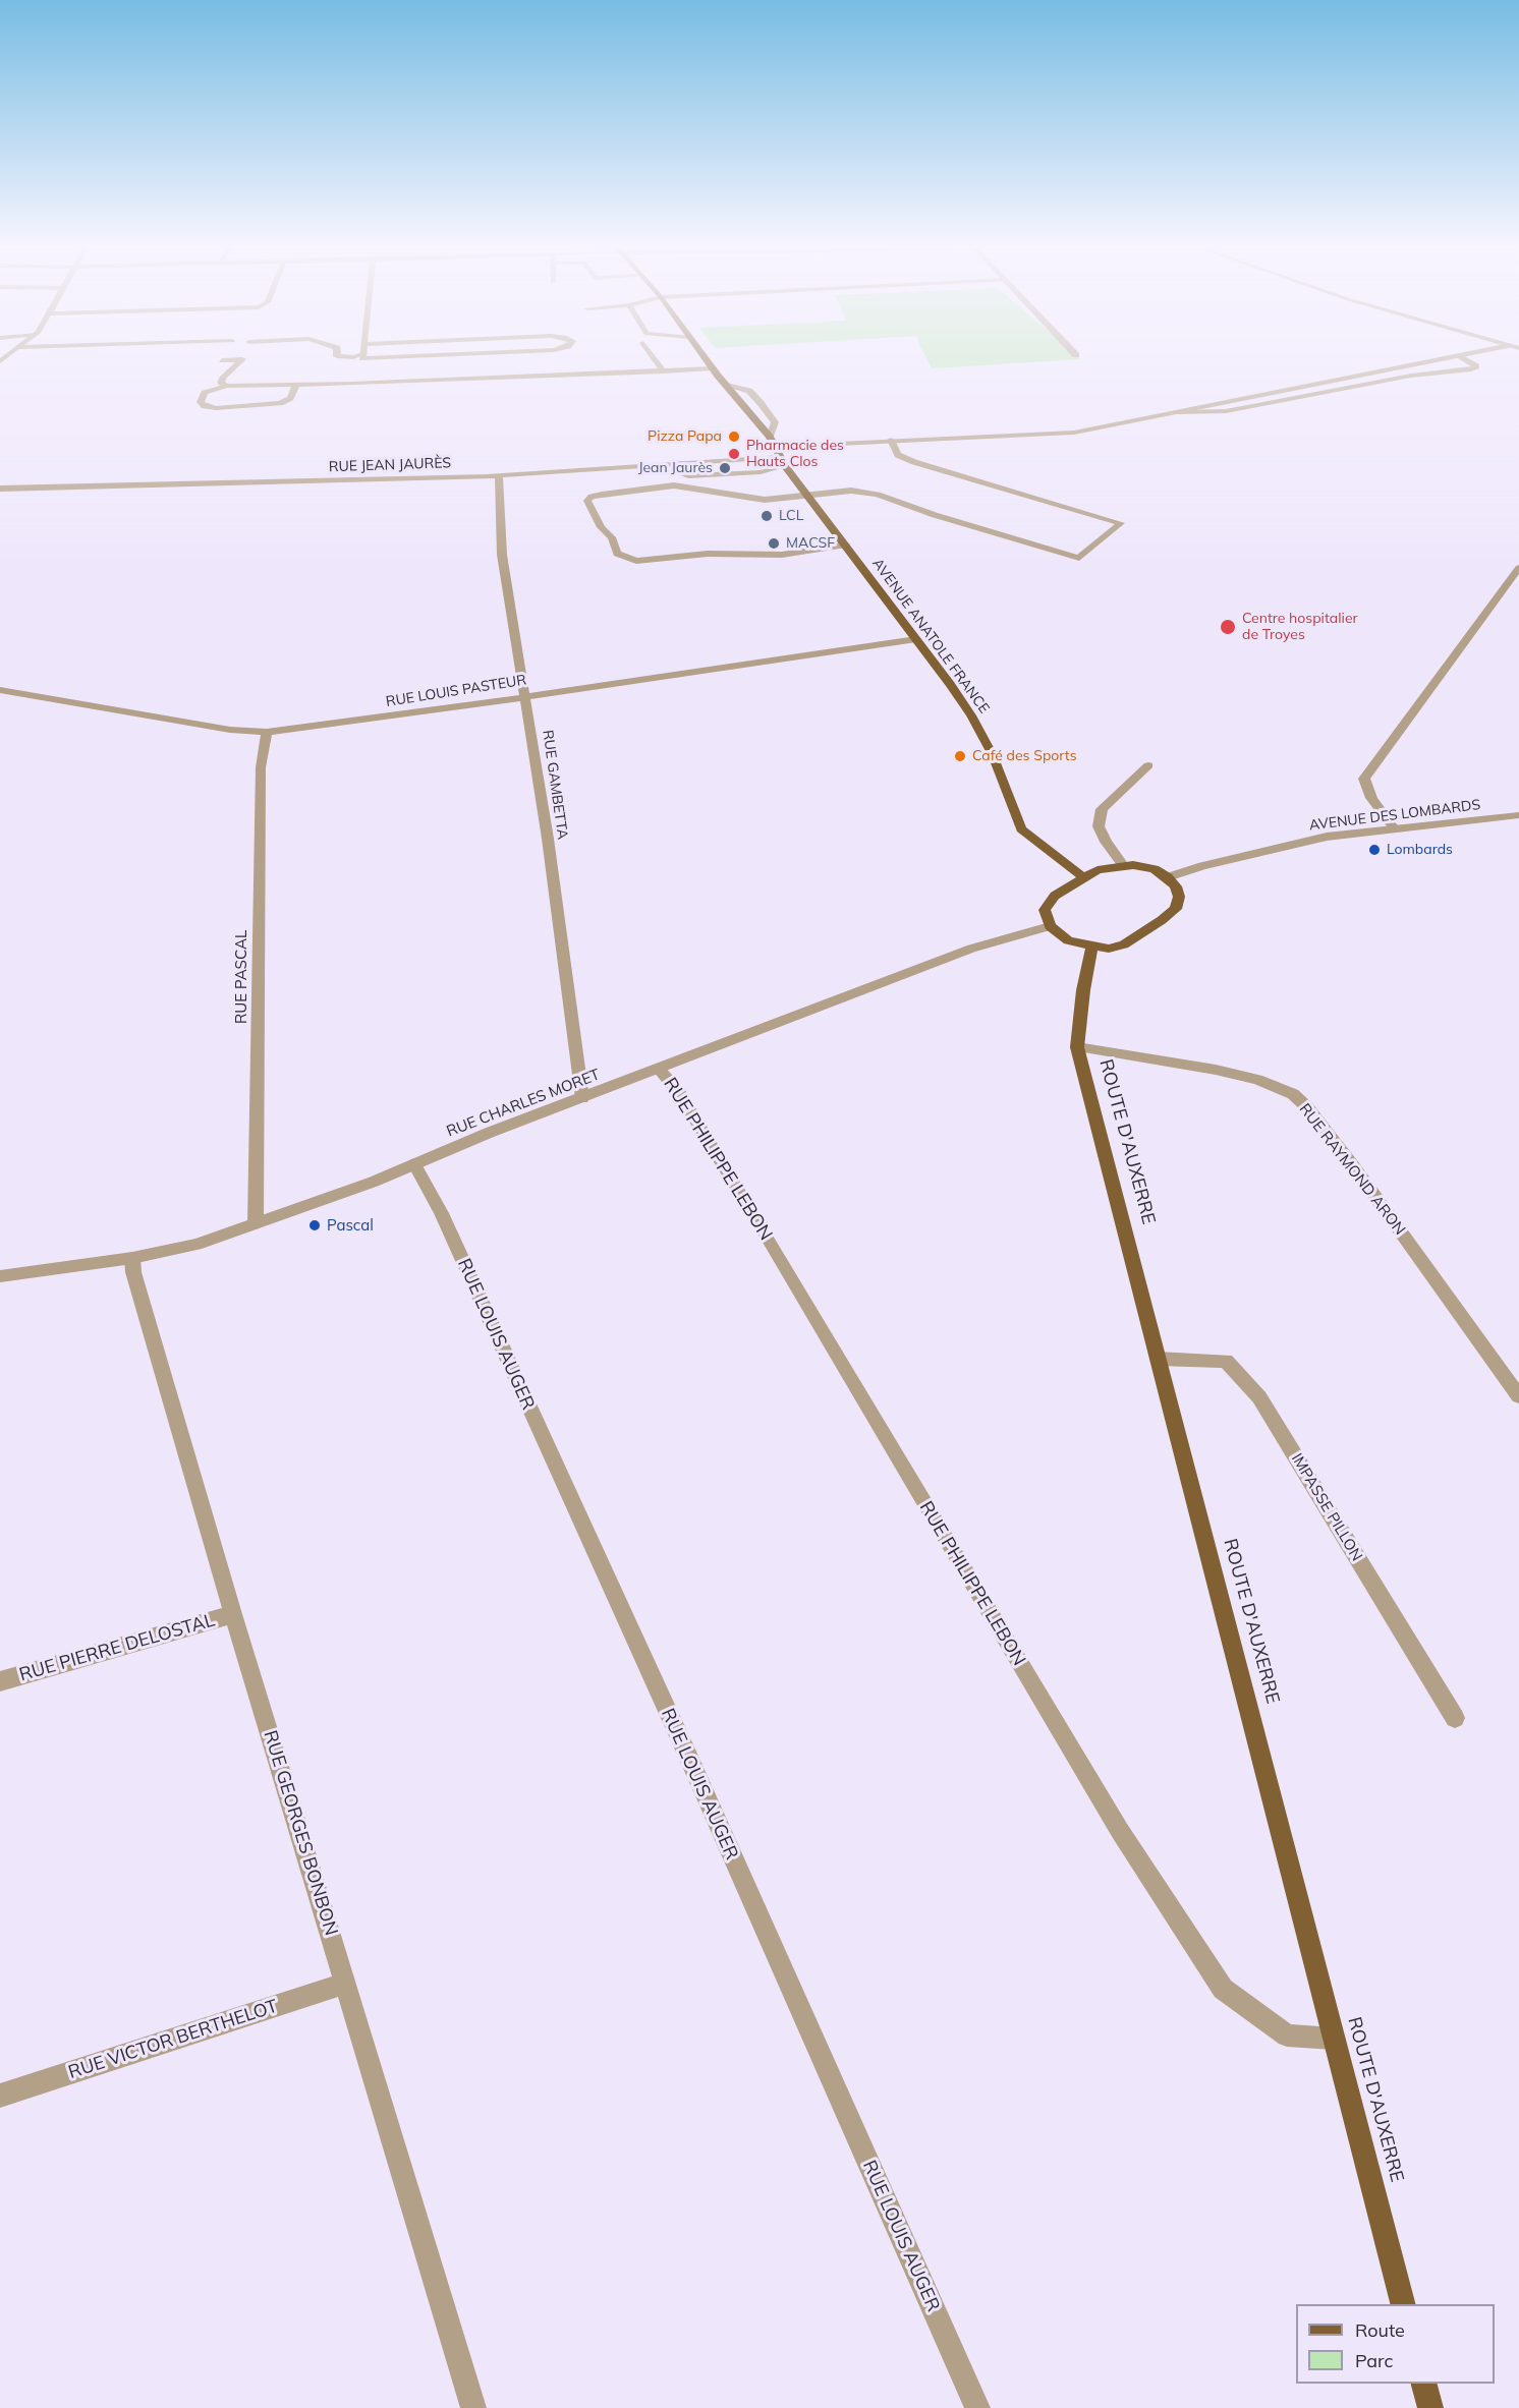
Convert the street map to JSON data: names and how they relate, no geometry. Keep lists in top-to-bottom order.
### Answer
{
  "streets": {
    "main road": ["AVENUE ANATOLE FRANCE", "ROUTE D'AUXERRE"],
    "street": [
      "RUE JEAN JAURÈS",
      "RUE LOUIS PASTEUR",
      "RUE GAMBETTA",
      "AVENUE DES LOMBARDS",
      "RUE PASCAL",
      "RUE CHARLES MORET",
      "RUE PHILIPPE LEBON",
      "RUE RAYMOND ARON",
      "RUE LOUIS AUGER",
      "IMPASSE PILLON",
      "RUE PIERRE DELOSTAL",
      "RUE GEORGES BONBON",
      "RUE VICTOR BERTHELOT"
    ]
  },
  "crossings": [
    ["RUE JEAN JAURÈS", "AVENUE ANATOLE FRANCE"],
    ["RUE JEAN JAURÈS", "RUE GAMBETTA"],
    ["AVENUE ANATOLE FRANCE", "RUE LOUIS PASTEUR"],
    ["RUE LOUIS PASTEUR", "RUE GAMBETTA"],
    ["RUE LOUIS PASTEUR", "RUE PASCAL"],
    ["RUE GAMBETTA", "RUE CHARLES MORET"],
    ["RUE PASCAL", "RUE CHARLES MORET"],
    ["RUE CHARLES MORET", "RUE PHILIPPE LEBON"],
    ["RUE CHARLES MORET", "RUE LOUIS AUGER"],
    ["RUE CHARLES MORET", "RUE GEORGES BONBON"],
    ["ROUTE D'AUXERRE", "RUE PHILIPPE LEBON"],
    ["ROUTE D'AUXERRE", "RUE RAYMOND ARON"],
    ["ROUTE D'AUXERRE", "IMPASSE PILLON"],
    ["RUE PIERRE DELOSTAL", "RUE GEORGES BONBON"],
    ["RUE GEORGES BONBON", "RUE VICTOR BERTHELOT"]
  ],
  "places": [
    "Pizza Papa",
    "Pharmacie des Hauts Clos",
    "Jean Jaurès",
    "LCL",
    "MACSF",
    "Centre hospitalier de Troyes",
    "Café des Sports",
    "Lombards",
    "Pascal"
  ],
  "legend": ["Route", "Parc"]
}
